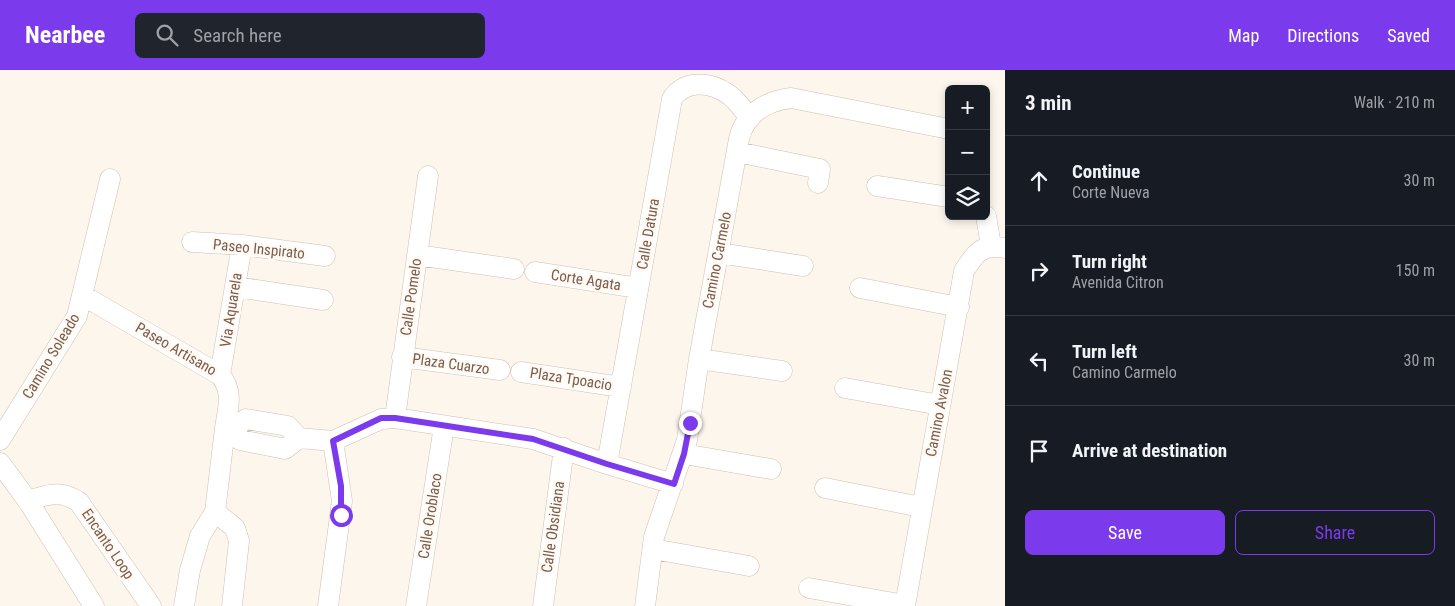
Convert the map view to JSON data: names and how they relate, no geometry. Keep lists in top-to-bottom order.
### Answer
{
  "streets": {
    "street": [
      "Calle Datura",
      "Paseo Inspirato",
      "Camino Carmelo",
      "Corte Agata",
      "Calle Pomelo",
      "Via Aquarela",
      "Paseo Artisano",
      "Camino Soleado",
      "Plaza Cuarzo",
      "Plaza Tpoacio",
      "Camino Avalon",
      "Calle Oroblaco",
      "Calle Obsidiana",
      "Encanto Loop"
    ]
  },
  "crossings": [
    ["Calle Datura", "Camino Carmelo"],
    ["Calle Datura", "Corte Agata"],
    ["Calle Datura", "Plaza Tpoacio"],
    ["Paseo Inspirato", "Via Aquarela"],
    ["Calle Pomelo", "Plaza Cuarzo"],
    ["Via Aquarela", "Paseo Artisano"],
    ["Paseo Artisano", "Camino Soleado"]
  ],
  "page": {
    "header": "Nearbee",
    "search": "Search here",
    "nav": ["Map", "Directions", "Saved"],
    "heading": ["3 min", "Walk · 210 m"],
    "map_buttons": ["+", "−"],
    "list": [
      ["Continue", "Corte Nueva", "30 m"],
      ["Turn right", "Avenida Citron", "150 m"],
      ["Turn left", "Camino Carmelo", "30 m"],
      "Arrive at destination"
    ],
    "buttons": ["Save", "Share"]
  }
}
